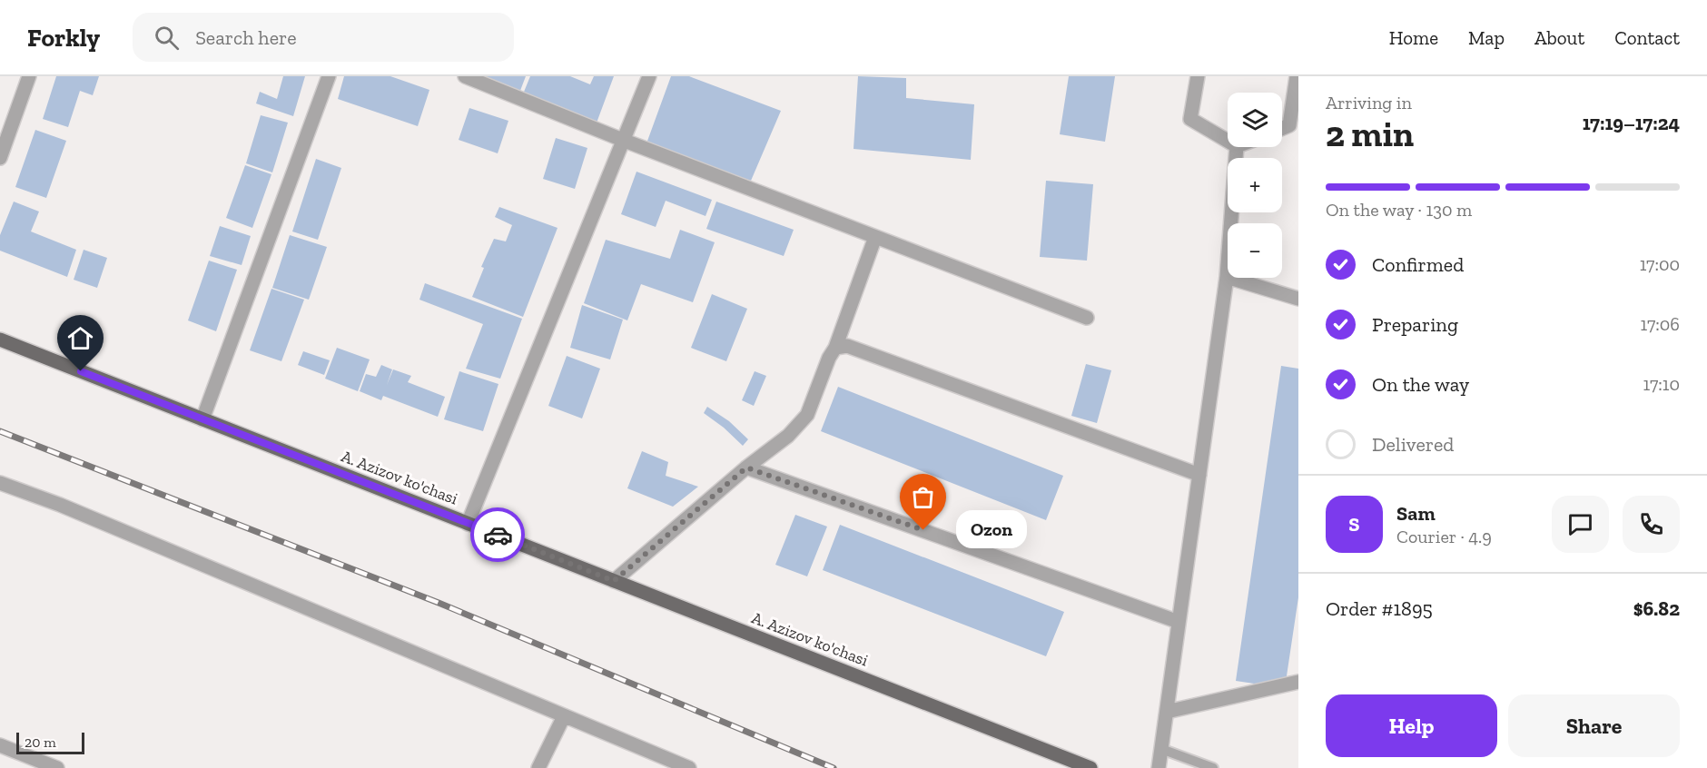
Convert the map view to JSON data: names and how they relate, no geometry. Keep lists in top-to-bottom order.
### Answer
{
  "streets": {
    "main road": ["A. Azizov ko'chasi"]
  },
  "places": ["Ozon"],
  "scale_bar": "20 m",
  "page": {
    "header": "Forkly",
    "search": "Search here",
    "nav": [
      "Home",
      "Map",
      "About",
      "Contact"
    ],
    "heading": ["2 min", "Arriving in", "17:19–17:24"],
    "panel": [
      "Sam",
      "Courier · 4.9",
      "Order #1895",
      "$6.82"
    ],
    "map_buttons": ["+", "−"],
    "bar": "On the way · 130 m",
    "list": [
      ["Confirmed", "17:00"],
      ["Preparing", "17:06"],
      ["On the way", "17:10"],
      "Delivered"
    ],
    "round": "S",
    "bubble": "Ozon",
    "buttons": ["Help", "Share"],
    "scale": "20 m"
  }
}
